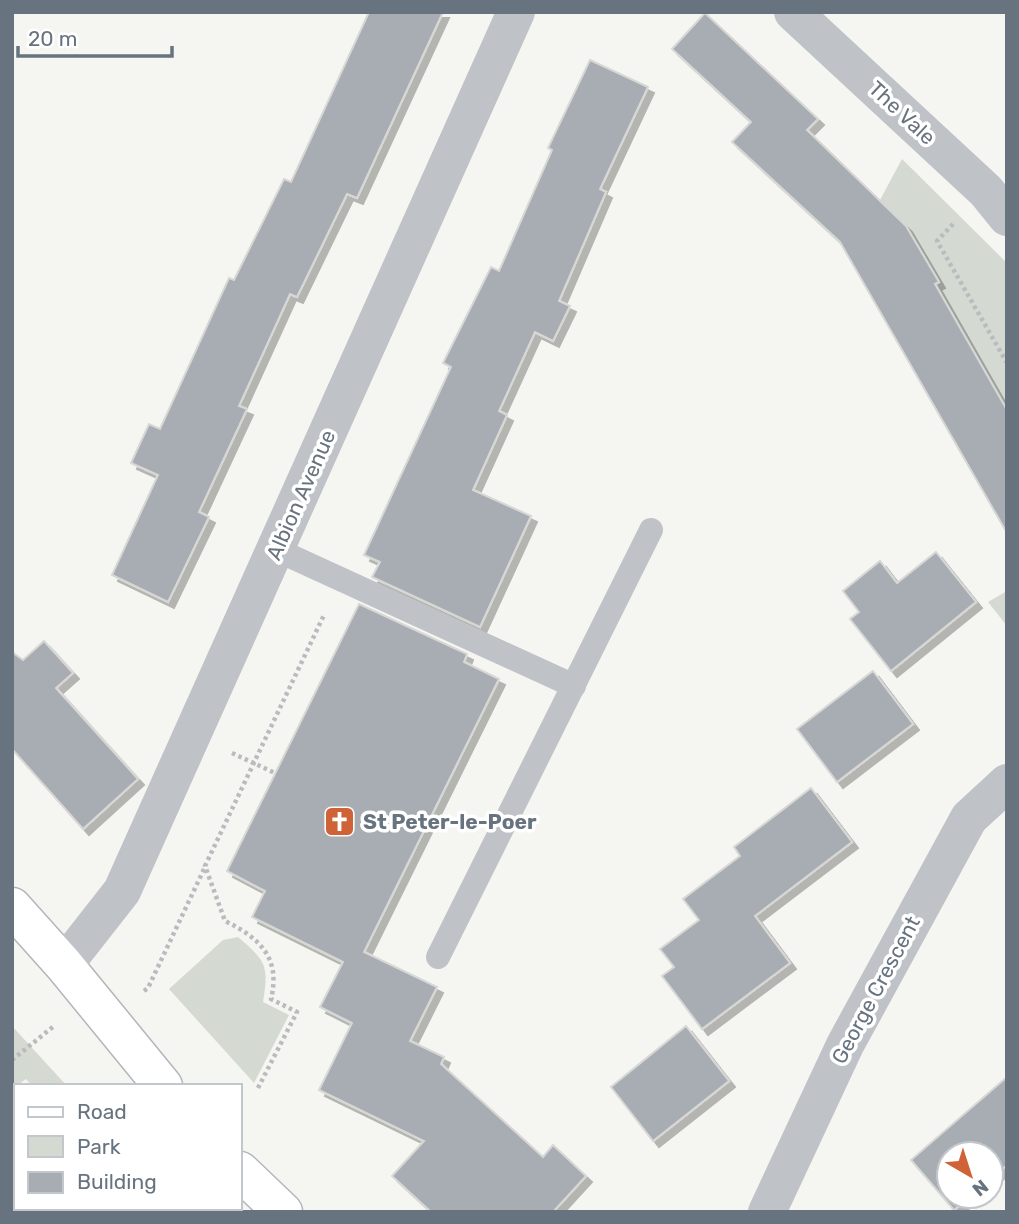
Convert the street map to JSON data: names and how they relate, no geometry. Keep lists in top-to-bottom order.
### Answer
{
  "streets": {
    "street": ["The Vale", "Albion Avenue", "George Crescent"]
  },
  "places": {
    "church": ["St Peter-le-Poer"]
  },
  "legend": ["Road", "Park", "Building"],
  "scale_bar": "20 m",
  "north": "bottom right"
}
